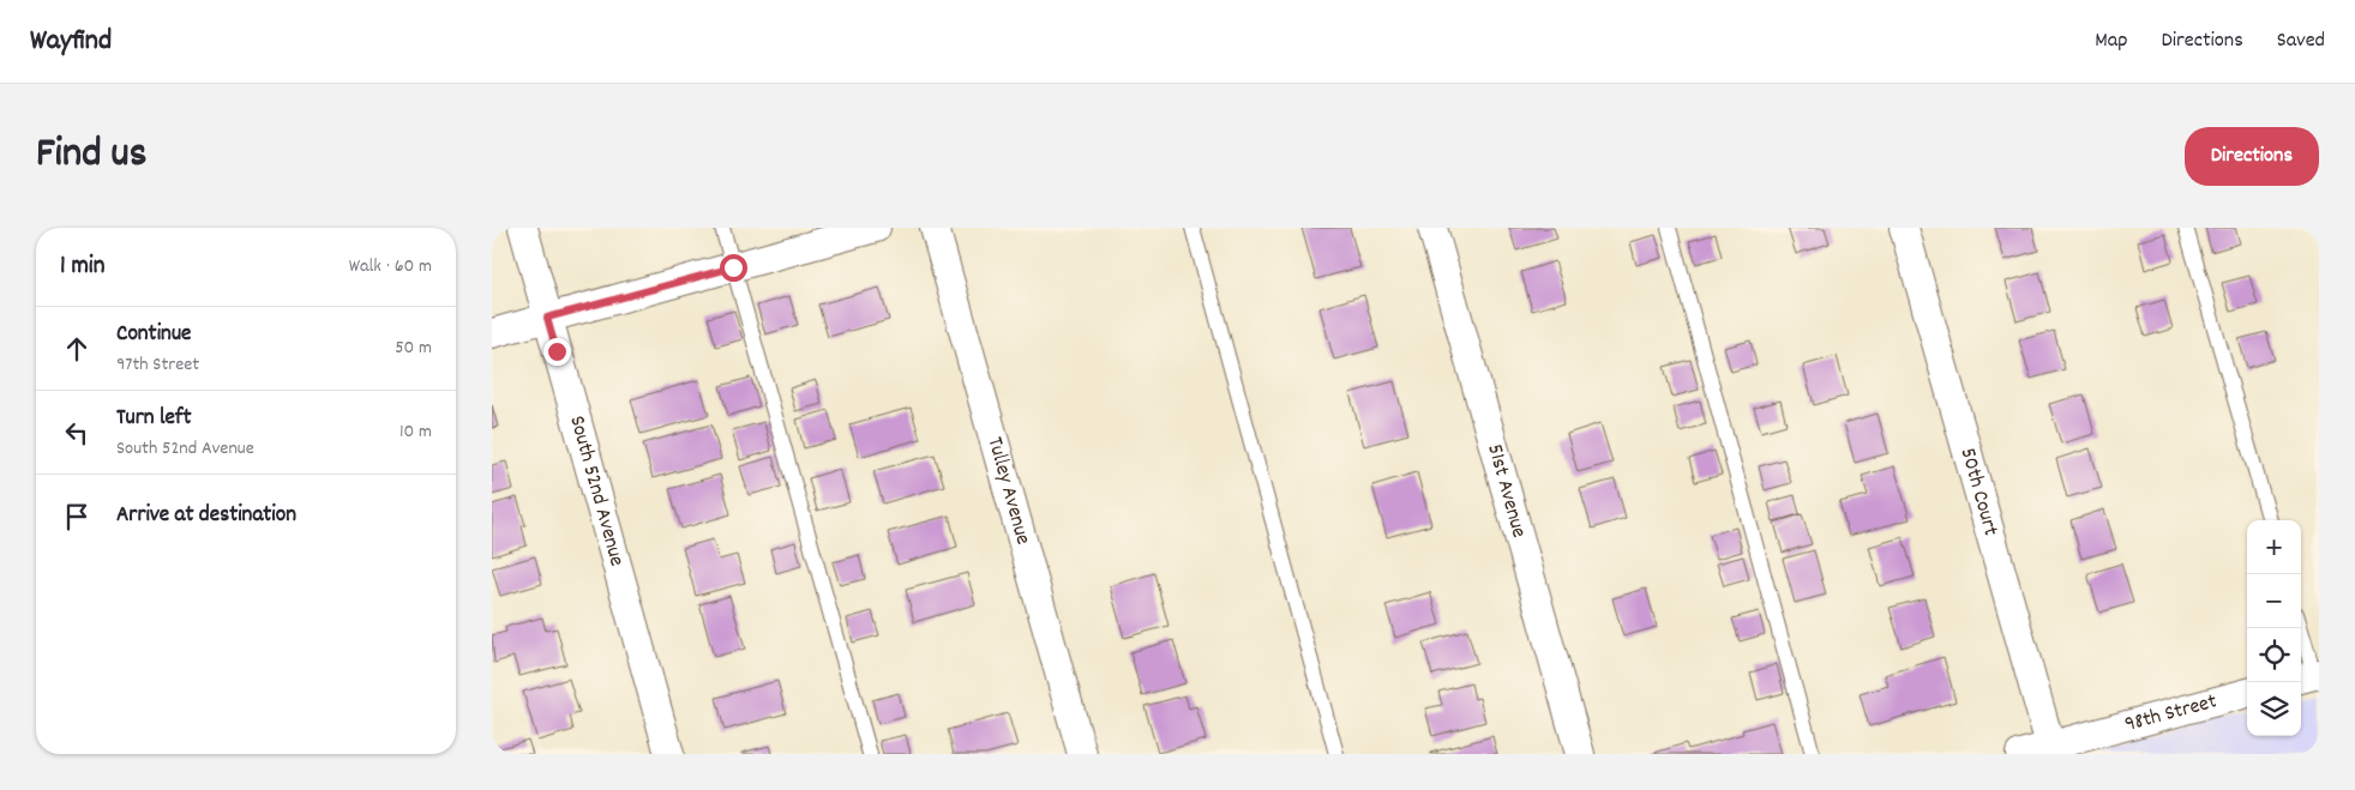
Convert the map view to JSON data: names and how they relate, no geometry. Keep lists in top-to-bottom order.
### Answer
{
  "streets": {
    "street": [
      "South 52nd Avenue",
      "50th Court",
      "Tulley Avenue",
      "51st Avenue",
      "98th Street"
    ]
  },
  "crossings": [
    ["50th Court", "98th Street"]
  ],
  "page": {
    "header": "Wayfind",
    "nav": ["Map", "Directions", "Saved"],
    "title": "Find us",
    "buttons": "Directions",
    "heading": ["1 min", "Walk · 60 m"],
    "list": [
      ["Continue", "97th Street", "50 m"],
      ["Turn left", "South 52nd Avenue", "10 m"],
      "Arrive at destination"
    ],
    "map_buttons": ["+", "−"]
  }
}
